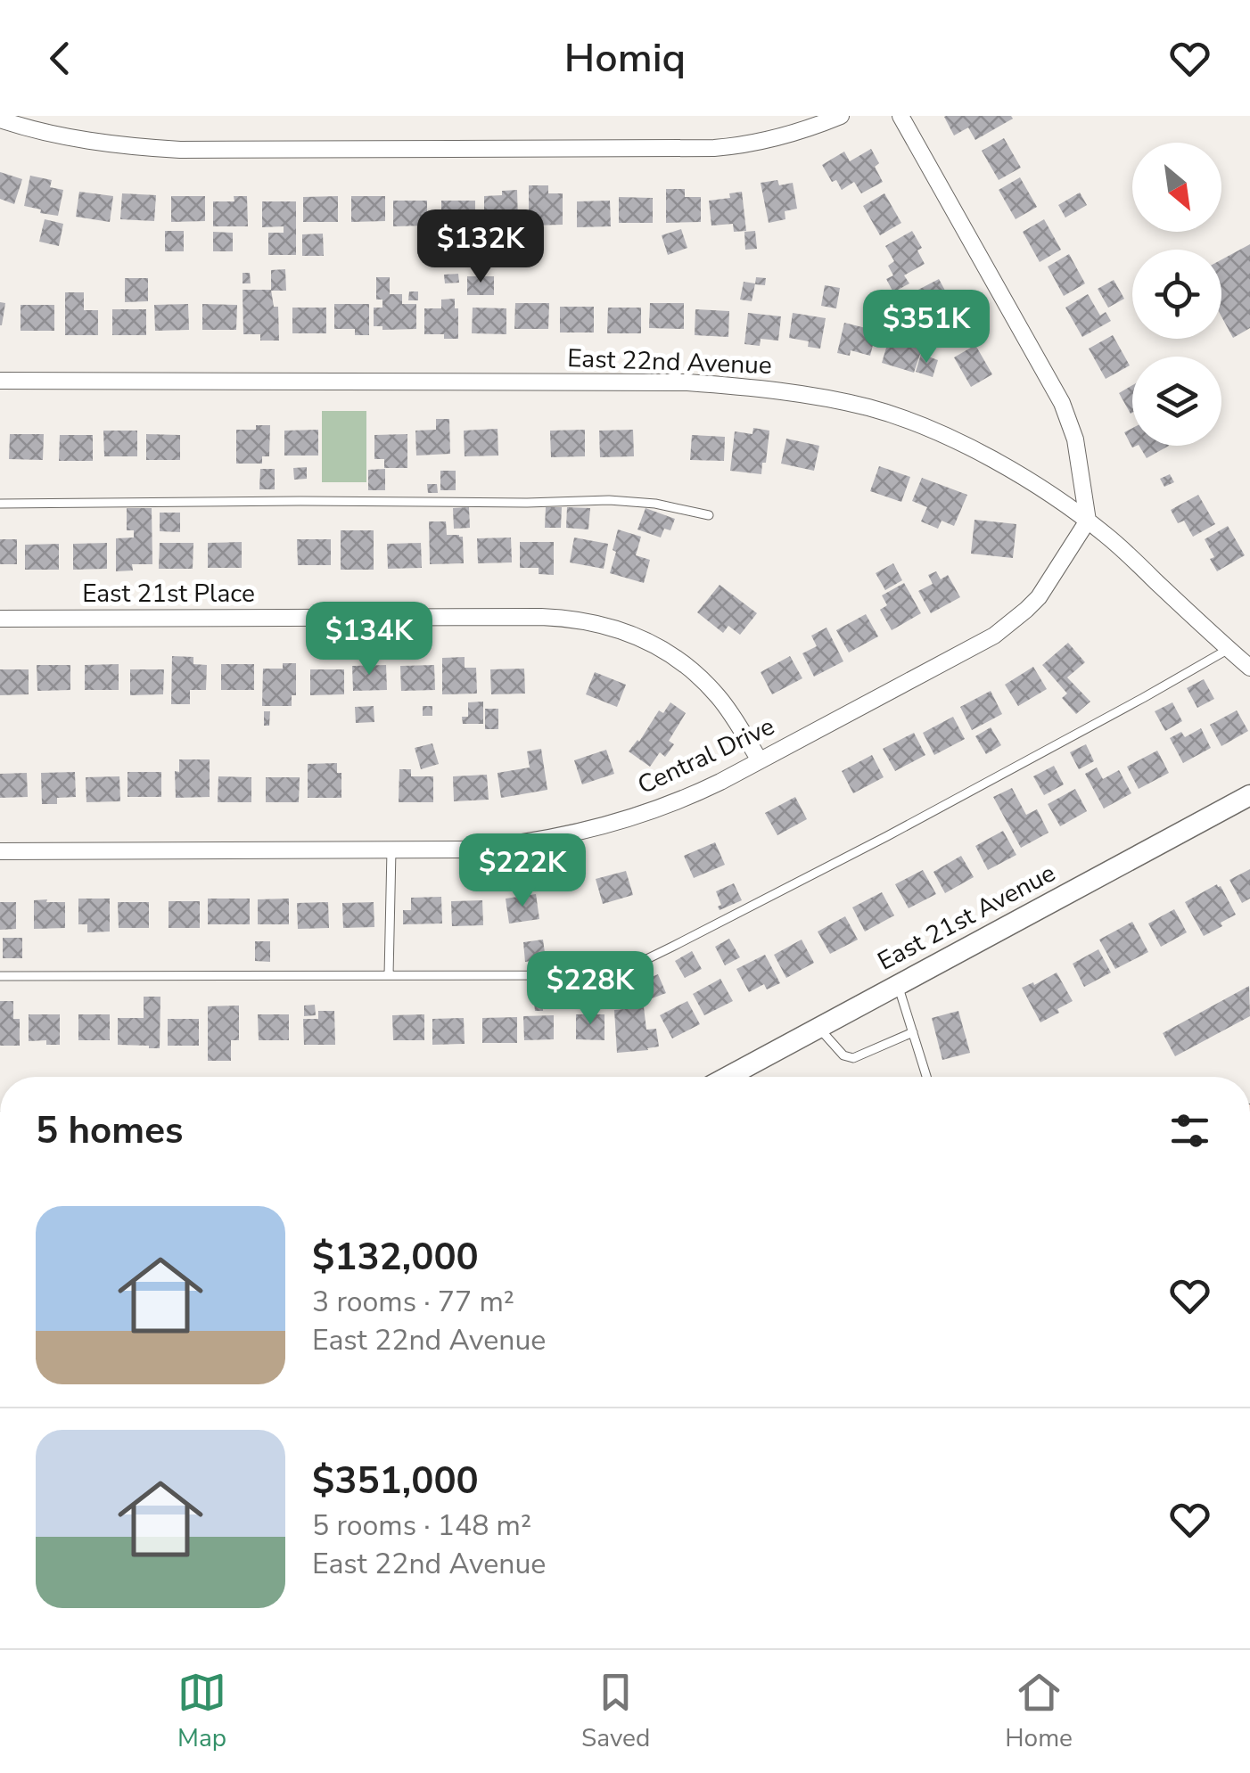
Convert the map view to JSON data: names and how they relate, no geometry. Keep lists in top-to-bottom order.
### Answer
{
  "streets": {
    "street": [
      "East 22nd Avenue",
      "East 21st Place",
      "Central Drive",
      "East 21st Avenue"
    ]
  },
  "crossings": [
    ["East 22nd Avenue", "Central Drive"],
    ["East 21st Place", "Central Drive"]
  ],
  "north": "bottom right",
  "page": {
    "header": "Homiq",
    "price": [
      "$132K",
      "$351K",
      "$134K",
      "$222K",
      "$228K"
    ],
    "heading": "5 homes",
    "list": [
      {
        "name": "$132,000",
        "note": "3 rooms · 77 m² · East 22nd Avenue"
      },
      {
        "name": "$351,000",
        "note": "5 rooms · 148 m² · East 22nd Avenue"
      }
    ],
    "tabs": ["Map", "Saved", "Home"]
  }
}
